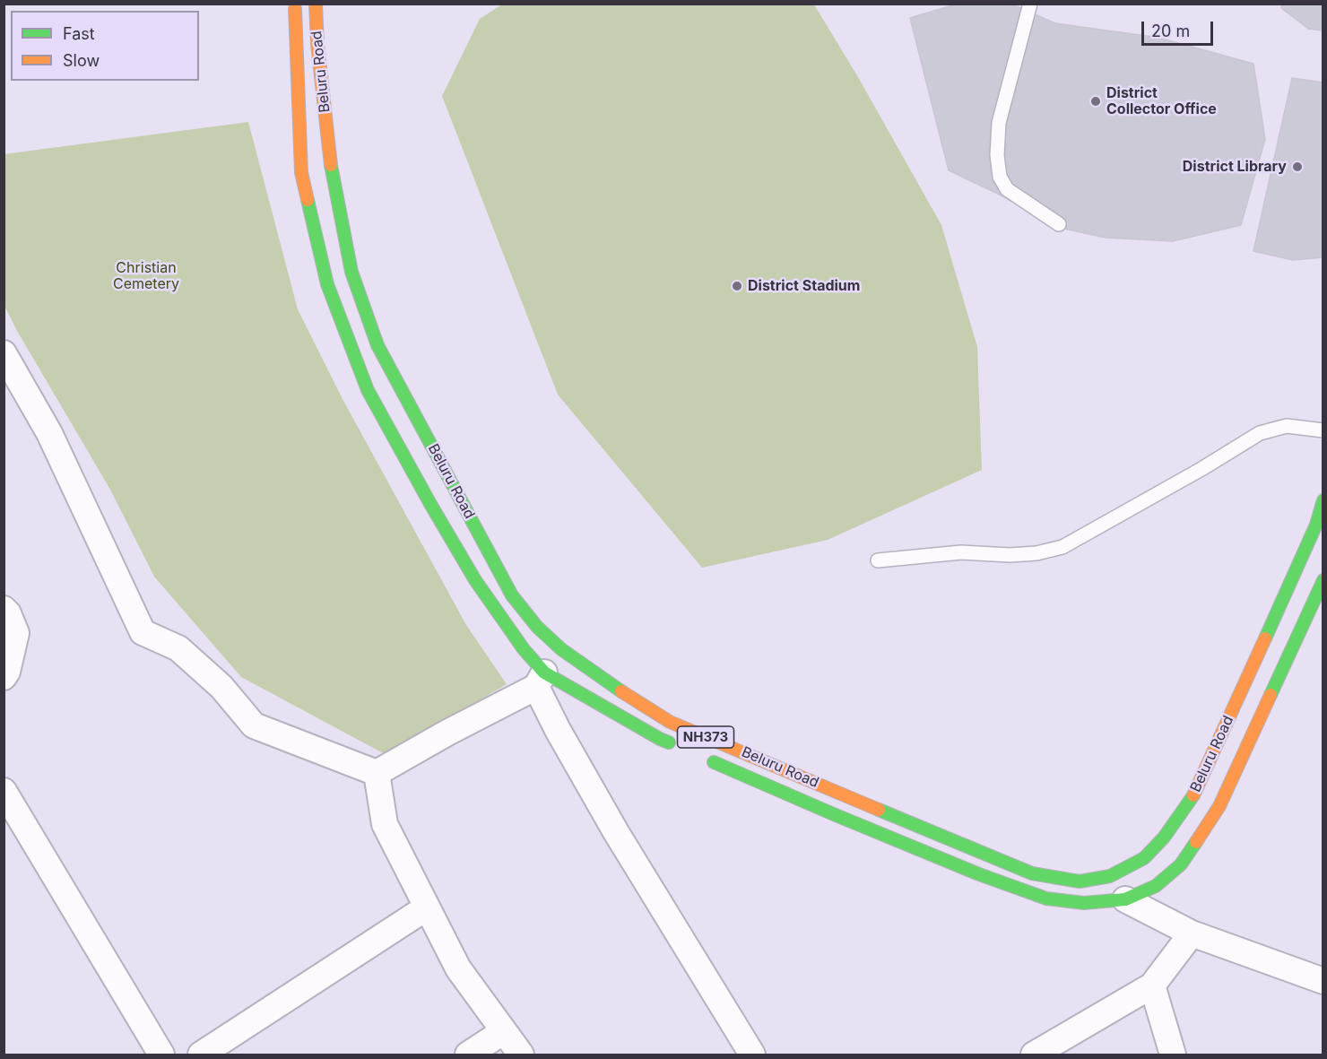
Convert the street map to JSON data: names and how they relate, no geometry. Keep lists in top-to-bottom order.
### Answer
{
  "streets": {
    "highway": ["Beluru Road", "NH373"]
  },
  "parks": ["Christian Cemetery"],
  "places": ["District Collector Office", "District Library", "District Stadium"],
  "legend": ["Fast", "Slow"],
  "scale_bar": "20 m"
}
